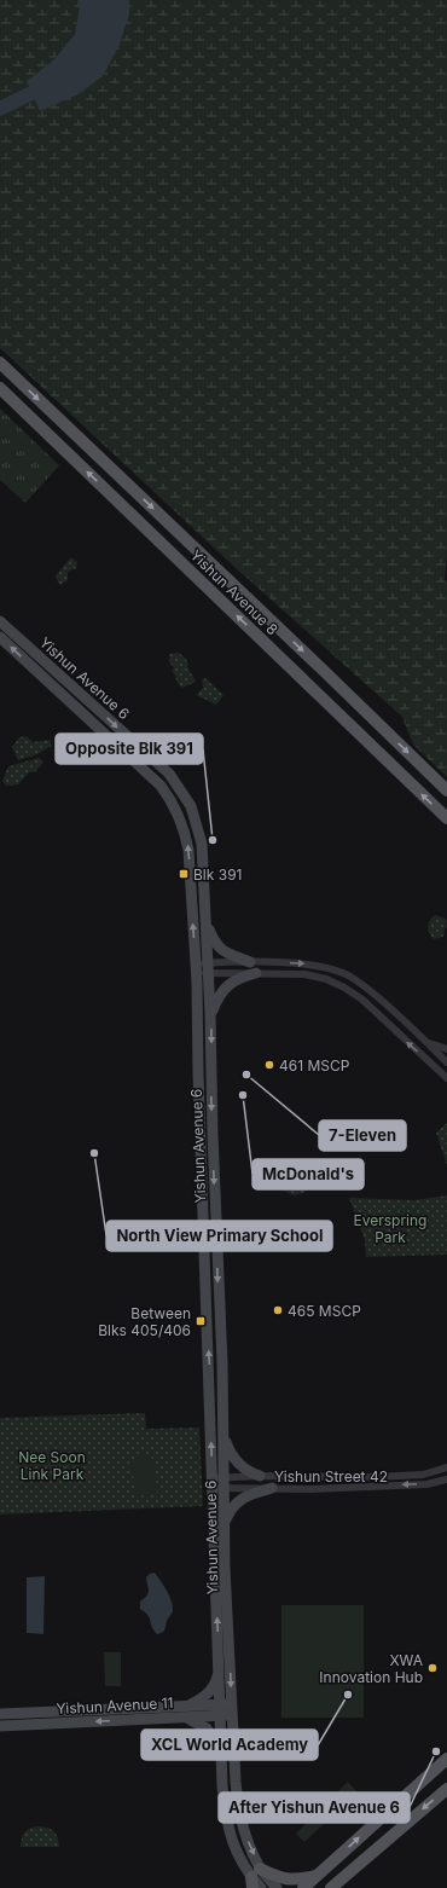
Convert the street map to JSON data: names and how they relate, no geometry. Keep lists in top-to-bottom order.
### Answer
{
  "streets": {
    "main road": ["Yishun Avenue 8", "Yishun Avenue 6", "Yishun Avenue 11"],
    "street": ["Yishun Street 42"]
  },
  "crossings": [
    ["Yishun Avenue 6", "Yishun Street 42"],
    ["Yishun Avenue 6", "Yishun Avenue 11"]
  ],
  "parks": ["Everspring Park", "Nee Soon Link Park"],
  "places": {
    "other": [
      "Opposite Blk 391",
      "461 MSCP",
      "7-Eleven",
      "McDonald's",
      "North View Primary School",
      "465 MSCP",
      "XWA Innovation Hub",
      "XCL World Academy",
      "After Yishun Avenue 6"
    ],
    "transit": ["Blk 391", "Between Blks 405/406"]
  }
}
